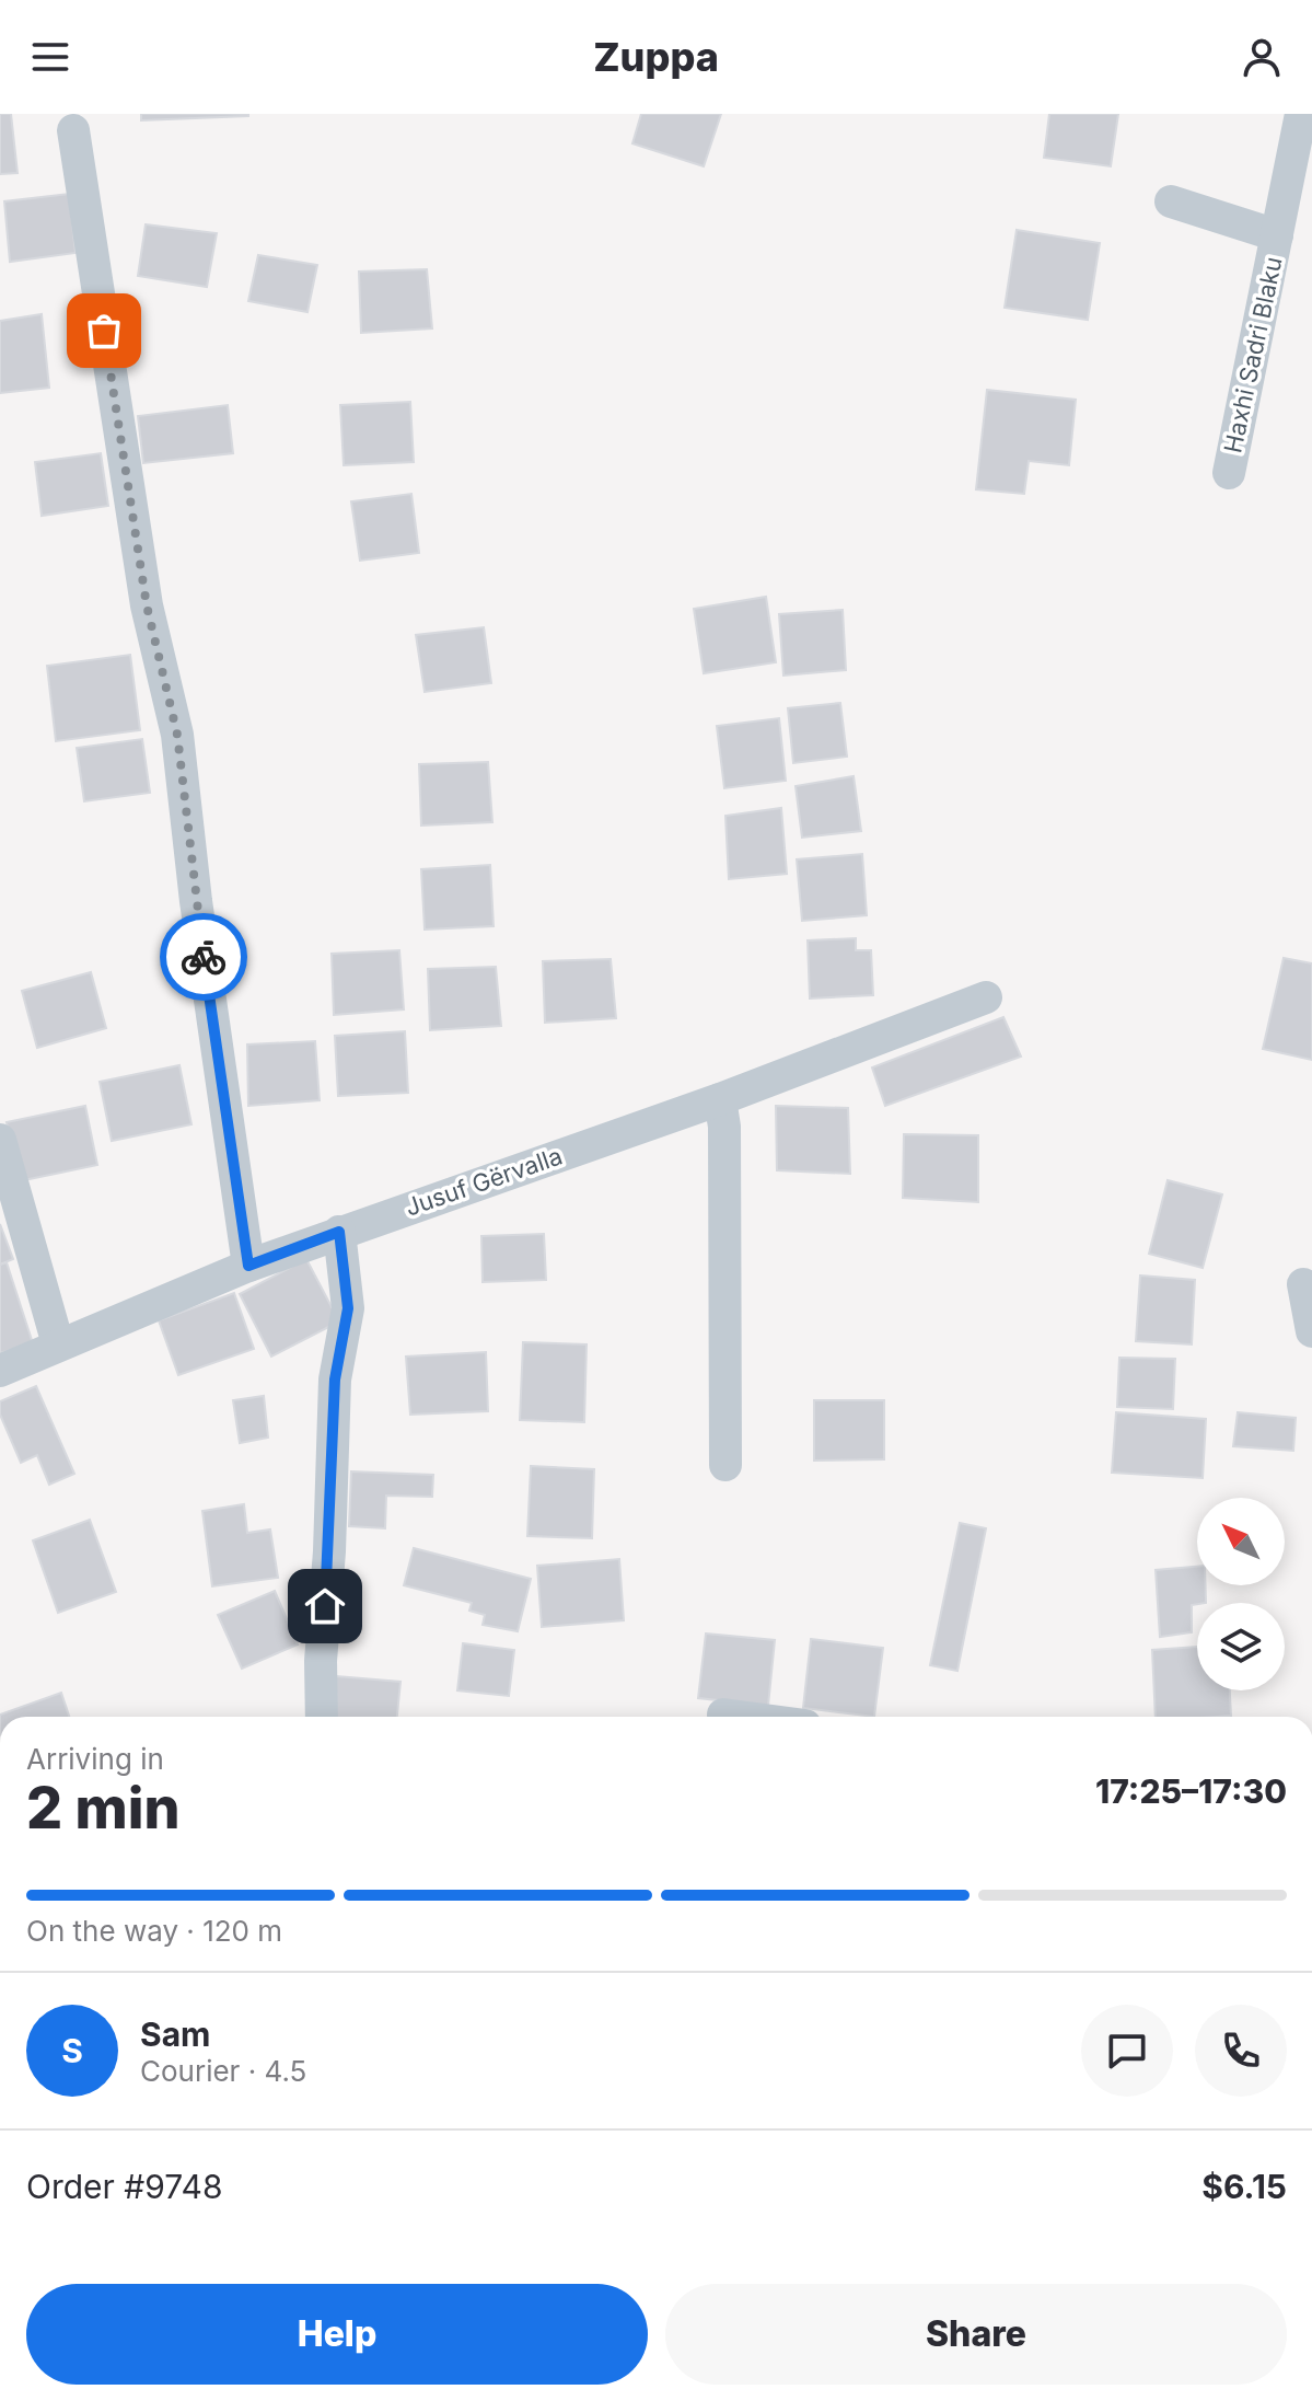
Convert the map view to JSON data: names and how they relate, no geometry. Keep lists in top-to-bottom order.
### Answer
{
  "streets": {
    "street": ["Haxhi Sadri Blaku", "Jusuf Gërvalla"]
  },
  "north": "top left",
  "page": {
    "header": "Zuppa",
    "heading": ["2 min", "Arriving in", "17:25–17:30"],
    "panel": [
      "Sam",
      "Courier · 4.5",
      "Order #9748",
      "$6.15"
    ],
    "bar": "On the way · 120 m",
    "round": "S",
    "buttons": ["Help", "Share"]
  }
}
